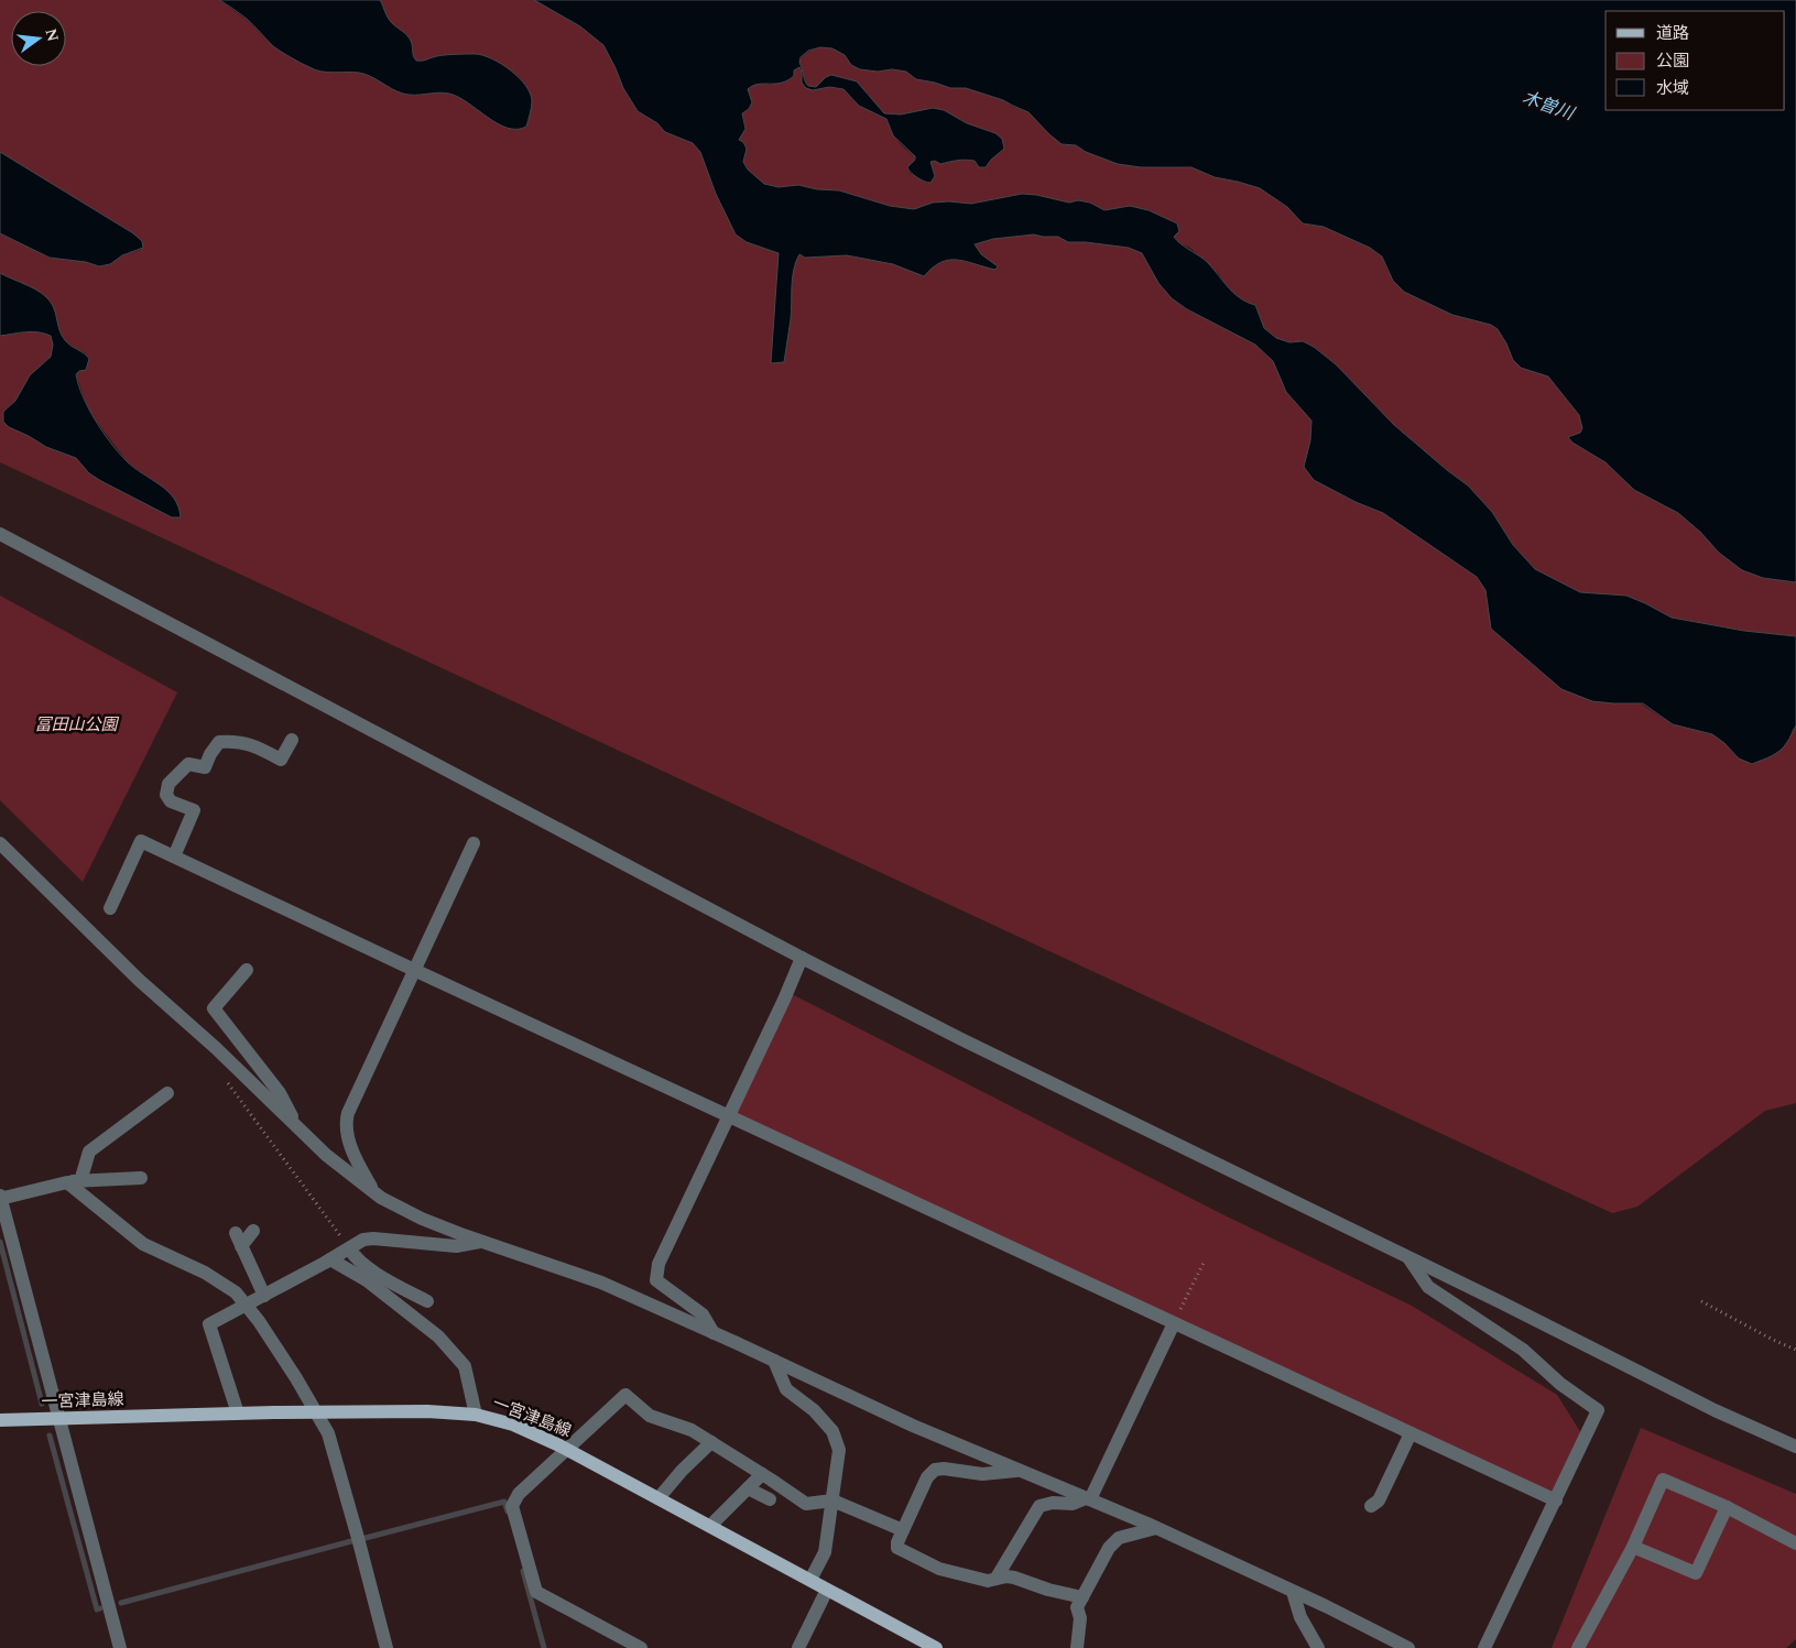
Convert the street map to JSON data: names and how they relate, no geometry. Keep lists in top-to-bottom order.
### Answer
{
  "streets": {
    "main road": ["一宮津島線"]
  },
  "water": ["木曽川"],
  "parks": ["冨田山公園"],
  "legend": ["道路", "公園", "水域"],
  "north": "right"
}
